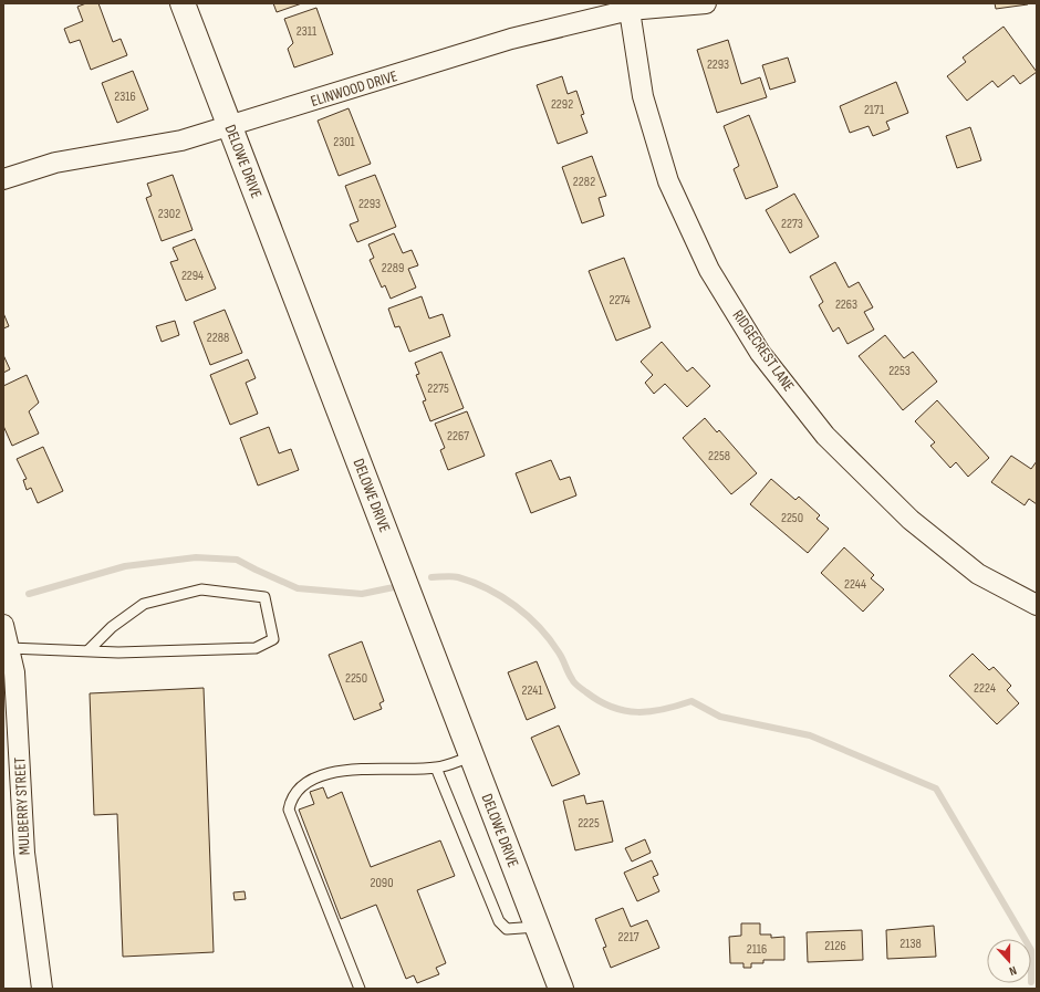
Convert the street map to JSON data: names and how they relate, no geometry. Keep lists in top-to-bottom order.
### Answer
{
  "streets": {
    "street": [
      "ELINWOOD DRIVE",
      "DELOWE DRIVE",
      "RIDGECREST LANE",
      "MULBERRY STREET"
    ]
  },
  "crossings": [
    ["ELINWOOD DRIVE", "DELOWE DRIVE"],
    ["ELINWOOD DRIVE", "RIDGECREST LANE"]
  ],
  "house_numbers": [
    "2311",
    "2293",
    "2316",
    "2292",
    "2171",
    "2301",
    "2282",
    "2293",
    "2302",
    "2273",
    "2289",
    "2294",
    "2274",
    "2263",
    "2288",
    "2253",
    "2275",
    "2267",
    "2258",
    "2250",
    "2244",
    "2250",
    "2224",
    "2241",
    "2225",
    "2090",
    "2217",
    "2138",
    "2126",
    "2116"
  ],
  "north": "bottom"
}
